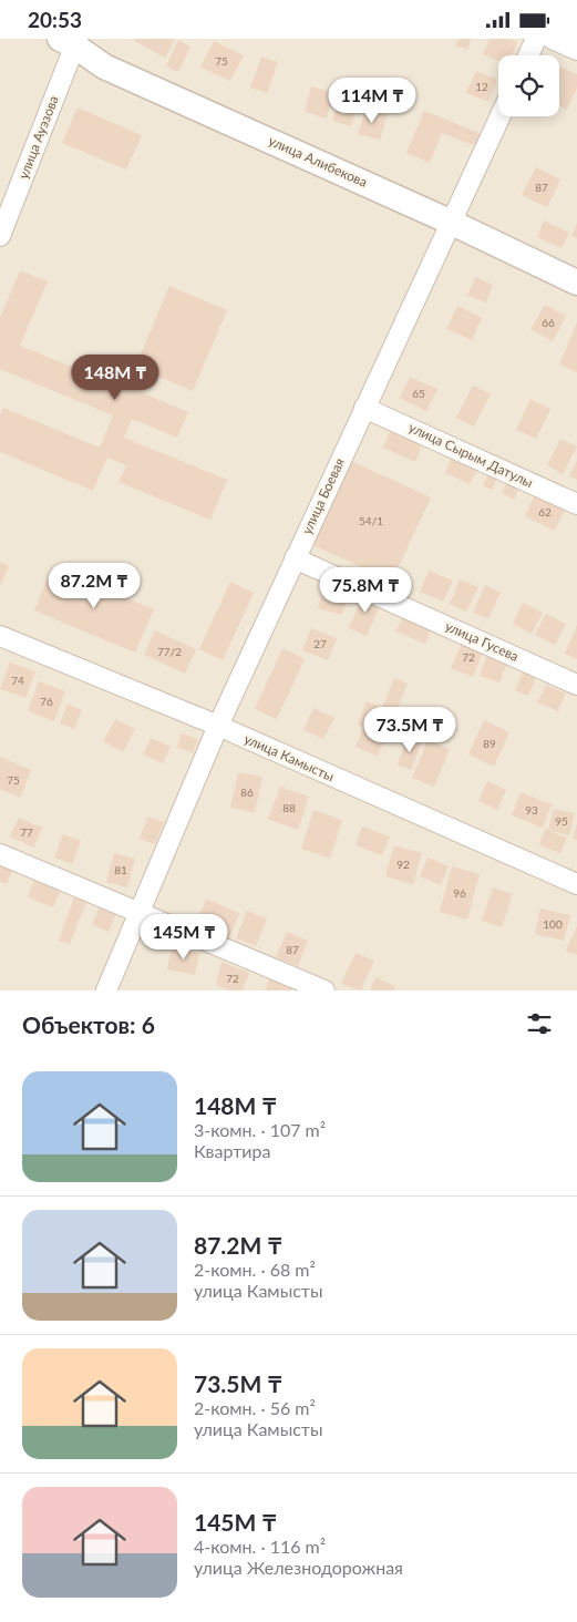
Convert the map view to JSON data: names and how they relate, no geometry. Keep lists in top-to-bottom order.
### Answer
{
  "streets": {
    "street": [
      "улица Ауэзова",
      "улица Алибекова",
      "улица Сырым Датулы",
      "улица Боевая",
      "улица Гусева",
      "улица Камысты"
    ]
  },
  "crossings": [
    ["улица Ауэзова", "улица Алибекова"],
    ["улица Алибекова", "улица Боевая"],
    ["улица Сырым Датулы", "улица Боевая"],
    ["улица Боевая", "улица Гусева"],
    ["улица Боевая", "улица Камысты"]
  ],
  "house_numbers": [
    "75",
    "12",
    "87",
    "66",
    "65",
    "62",
    "54/1",
    "27",
    "77/2",
    "72",
    "74",
    "76",
    "89",
    "75",
    "86",
    "88",
    "93",
    "95",
    "77",
    "92",
    "81",
    "96",
    "100",
    "87",
    "72"
  ],
  "page": {
    "status": "20:53",
    "price": [
      "114M ₸",
      "148M ₸",
      "87.2M ₸",
      "75.8M ₸",
      "73.5M ₸",
      "145M ₸"
    ],
    "heading": "Объектов: 6",
    "list": [
      {
        "name": "148M ₸",
        "note": "3-комн. · 107 m² · Квартира"
      },
      {
        "name": "87.2M ₸",
        "note": "2-комн. · 68 m² · улица Камысты"
      },
      {
        "name": "73.5M ₸",
        "note": "2-комн. · 56 m² · улица Камысты"
      },
      {
        "name": "145M ₸",
        "note": "4-комн. · 116 m² · улица Железнодорожная"
      }
    ]
  }
}
